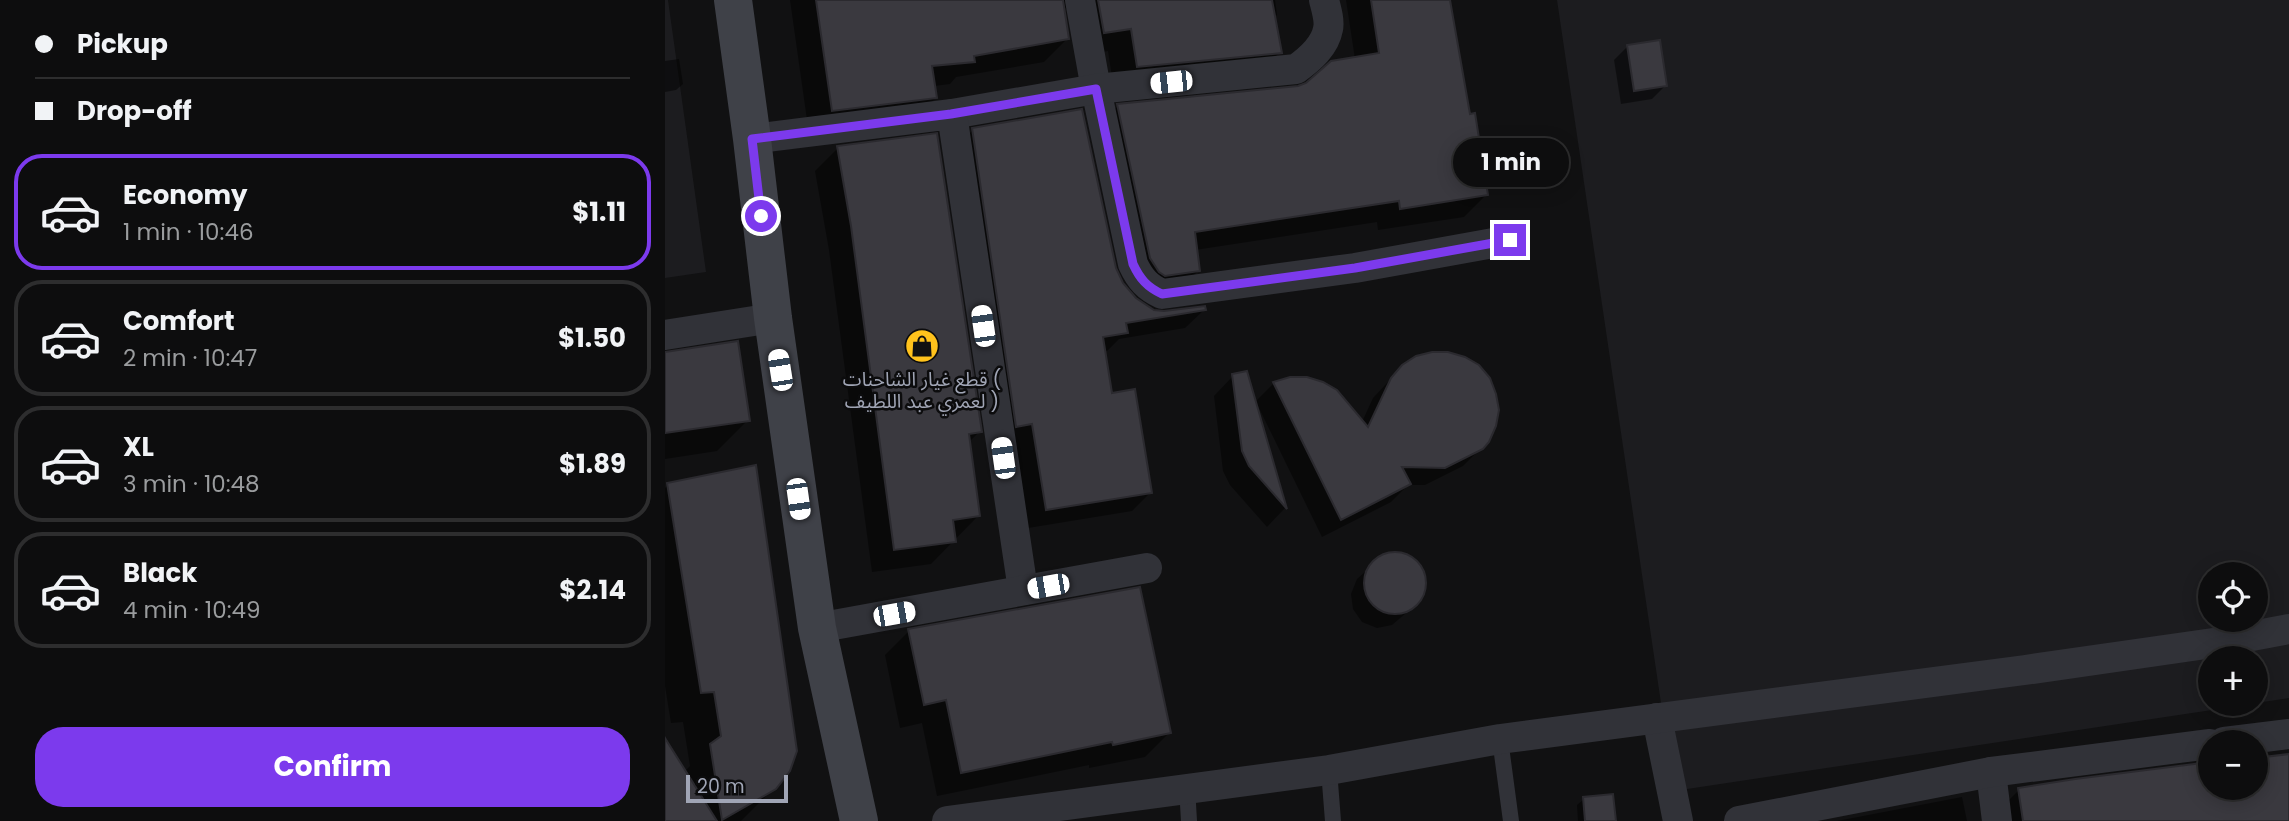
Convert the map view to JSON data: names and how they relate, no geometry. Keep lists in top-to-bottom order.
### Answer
{
  "places": {
    "shop": ["قطع غيار الشاحنات ( لعمري عبد اللطيف )"]
  },
  "scale_bar": "20 m",
  "page": {
    "banner": ["Pickup", "Drop-off"],
    "bubble": "1 min",
    "list": [
      {
        "name": "Economy",
        "note": "1 min · 10:46",
        "value": "$1.11"
      },
      {
        "name": "Comfort",
        "note": "2 min · 10:47",
        "value": "$1.50"
      },
      {
        "name": "XL",
        "note": "3 min · 10:48",
        "value": "$1.89"
      },
      {
        "name": "Black",
        "note": "4 min · 10:49",
        "value": "$2.14"
      }
    ],
    "map_buttons": ["+", "−"],
    "buttons": "Confirm",
    "scale": "20 m"
  }
}
